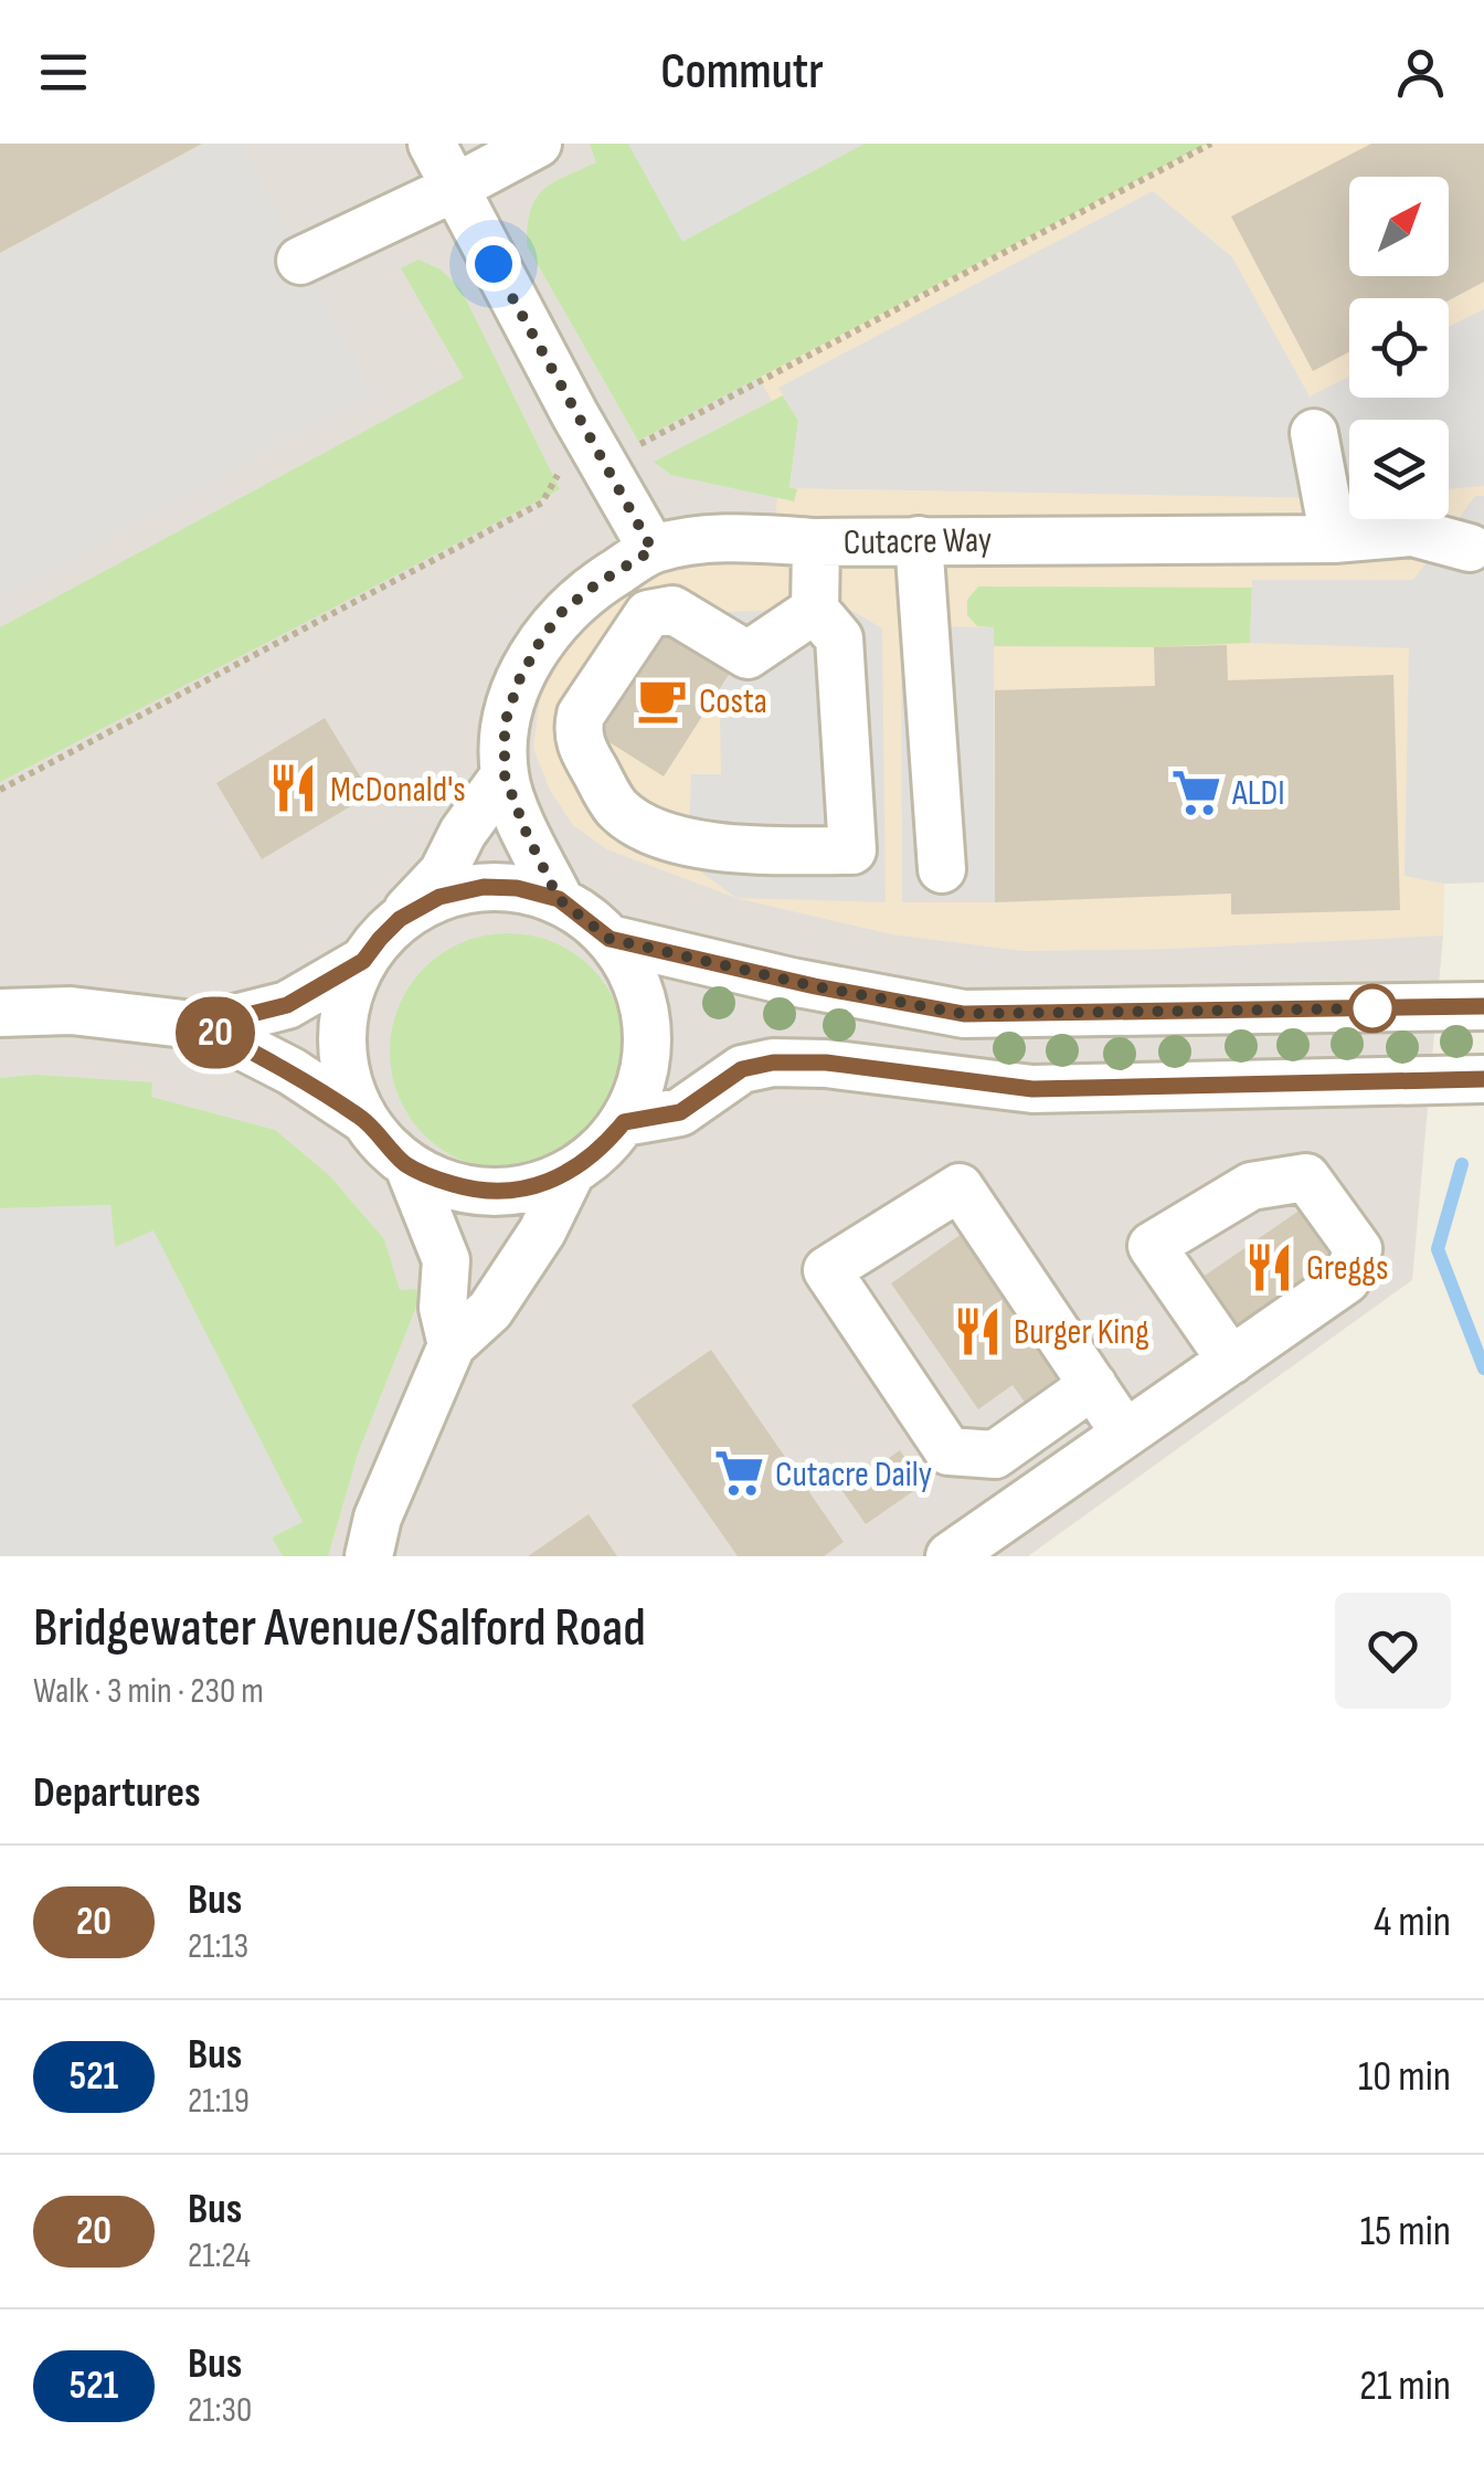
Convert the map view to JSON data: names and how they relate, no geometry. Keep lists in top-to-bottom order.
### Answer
{
  "streets": {
    "street": ["Cutacre Way"]
  },
  "places": {
    "cafe": ["Costa"],
    "restaurant": ["McDonald's", "Greggs", "Burger King"],
    "supermarket": ["ALDI", "Cutacre Daily"]
  },
  "lines": ["bus line 20"],
  "north": "top right",
  "page": {
    "header": "Commutr",
    "on_map": "20",
    "heading": [
      ["Bridgewater Avenue/Salford Road", "Walk · 3 min · 230 m"],
      "Departures"
    ],
    "list": [
      {
        "mark": "20",
        "name": "Bus",
        "note": "21:13",
        "value": "4 min"
      },
      {
        "mark": "521",
        "name": "Bus",
        "note": "21:19",
        "value": "10 min"
      },
      {
        "mark": "20",
        "name": "Bus",
        "note": "21:24",
        "value": "15 min"
      },
      {
        "mark": "521",
        "name": "Bus",
        "note": "21:30",
        "value": "21 min"
      }
    ]
  }
}
